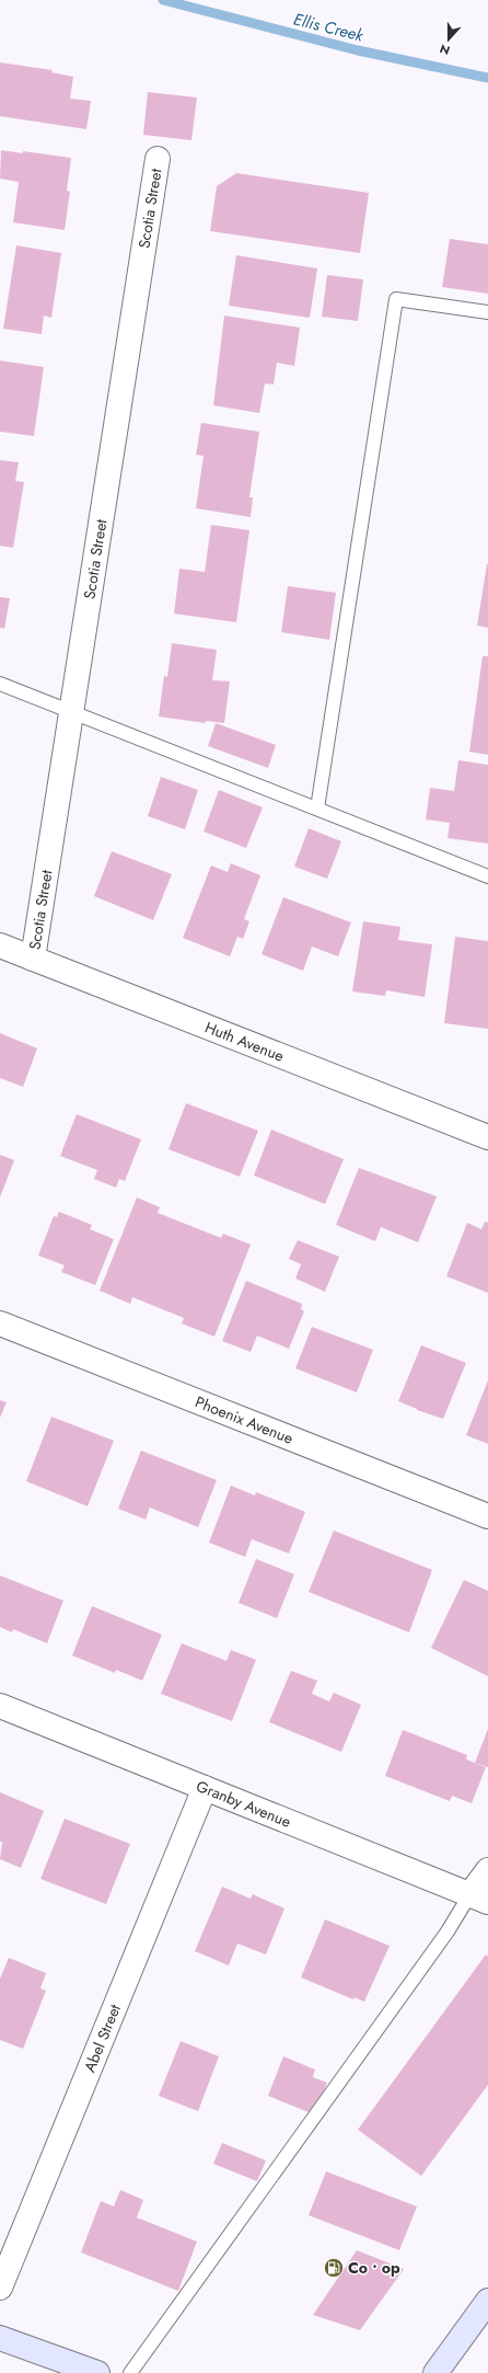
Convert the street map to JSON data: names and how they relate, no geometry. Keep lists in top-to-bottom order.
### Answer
{
  "streets": {
    "street": [
      "Scotia Street",
      "Huth Avenue",
      "Phoenix Avenue",
      "Granby Avenue",
      "Abel Street"
    ]
  },
  "crossings": [
    ["Scotia Street", "Huth Avenue"],
    ["Granby Avenue", "Abel Street"]
  ],
  "water": ["Ellis Creek"],
  "places": {
    "fuel station": ["Co • op"]
  },
  "north": "bottom"
}
